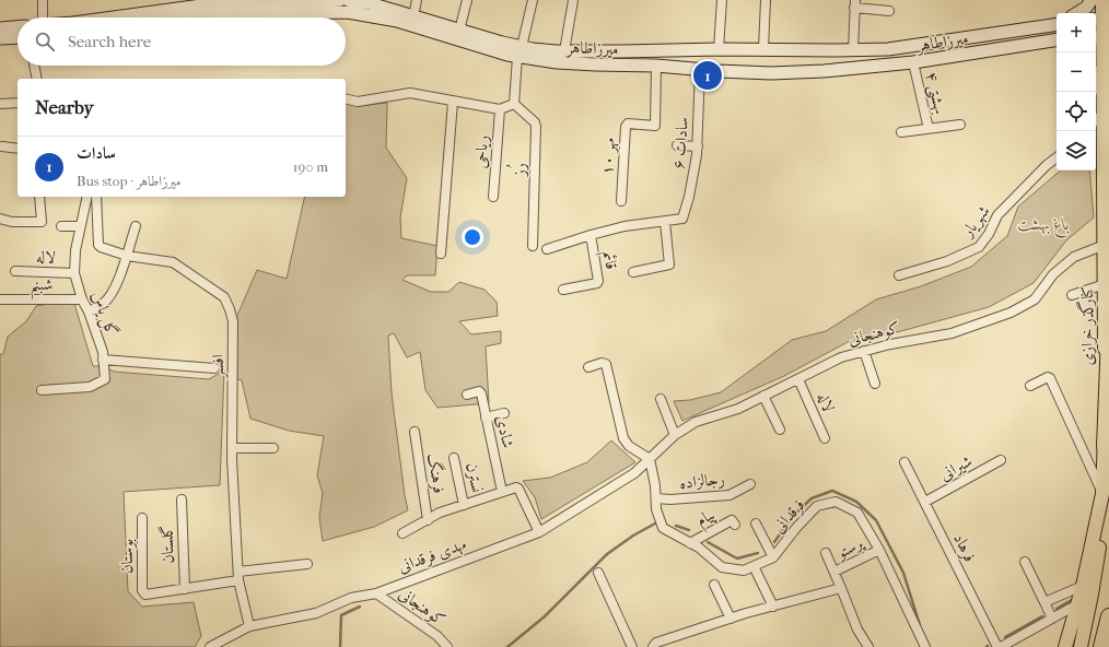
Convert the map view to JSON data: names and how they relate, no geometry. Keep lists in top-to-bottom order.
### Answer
{
  "streets": {
    "main road": ["میرزاطاهر", "کنارگذر خرازی"],
    "street": [
      "بهشتی ۴",
      "سادات ۶",
      "ریاحی",
      "مهر ۱۰",
      "رُز",
      "شهریار",
      "لاله",
      "قائم",
      "شبنم",
      "گل یاس",
      "کوهنجانی",
      "افسر",
      "شادی",
      "شیرانی",
      "فرهنگ",
      "نسترن",
      "رجالزاده",
      "فرقدانی",
      "پیام",
      "گلستان",
      "پرستو",
      "فرهاد",
      "مهدی فرقدانی",
      "بوستان"
    ]
  },
  "crossings": [
    ["میرزاطاهر", "بهشتی ۴"],
    ["میرزاطاهر", "سادات ۶"],
    ["میرزاطاهر", "مهر ۱۰"],
    ["لاله", "گل یاس"],
    ["لاله", "کوهنجانی"],
    ["شبنم", "گل یاس"],
    ["کنارگذر خرازی", "کوهنجانی"],
    ["کوهنجانی", "مهدی فرقدانی"],
    ["افسر", "مهدی فرقدانی"],
    ["شیرانی", "فرهاد"],
    ["رجالزاده", "فرقدانی"],
    ["فرقدانی", "پیام"],
    ["فرقدانی", "پرستو"],
    ["گلستان", "بوستان"]
  ],
  "parks": ["باغ بهشت"],
  "page": {
    "map_buttons": ["+", "−"],
    "search": "Search here",
    "pins": "1",
    "heading": "Nearby",
    "list": [
      {
        "mark": "1",
        "name": "سادات",
        "note": "Bus stop · میرزاطاهر",
        "value": "190 m"
      }
    ]
  }
}
